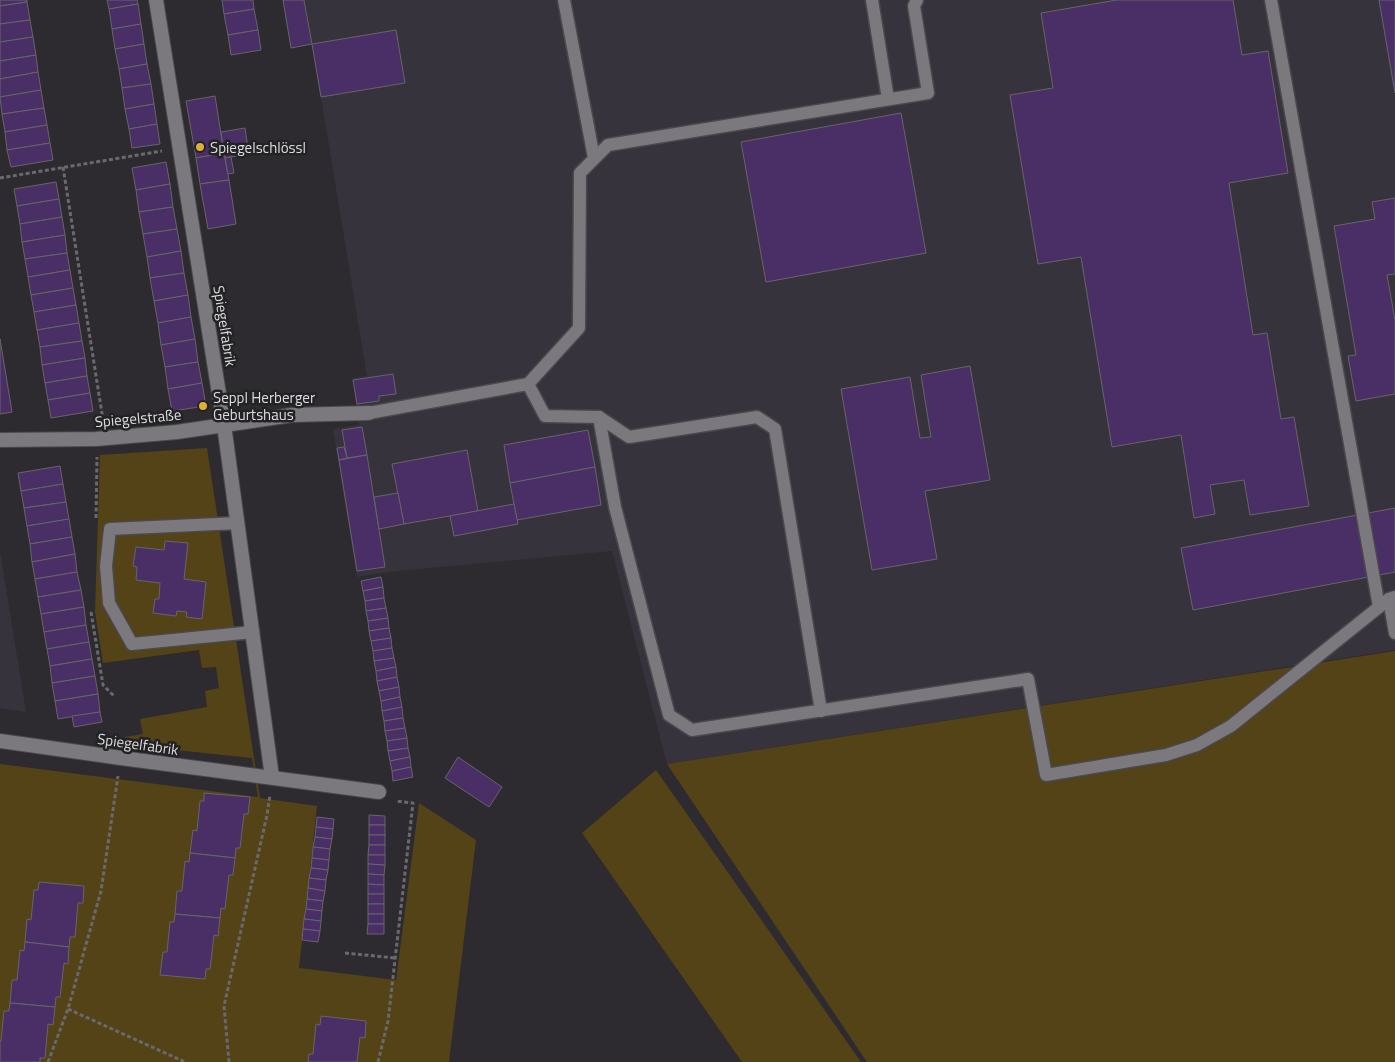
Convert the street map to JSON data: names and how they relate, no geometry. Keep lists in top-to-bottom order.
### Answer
{
  "streets": {
    "street": ["Spiegelfabrik", "Spiegelstraße"]
  },
  "crossings": [
    ["Spiegelfabrik", "Spiegelstraße"]
  ],
  "places": ["Spiegelschlössl", "Seppl Herberger Geburtshaus"]
}
